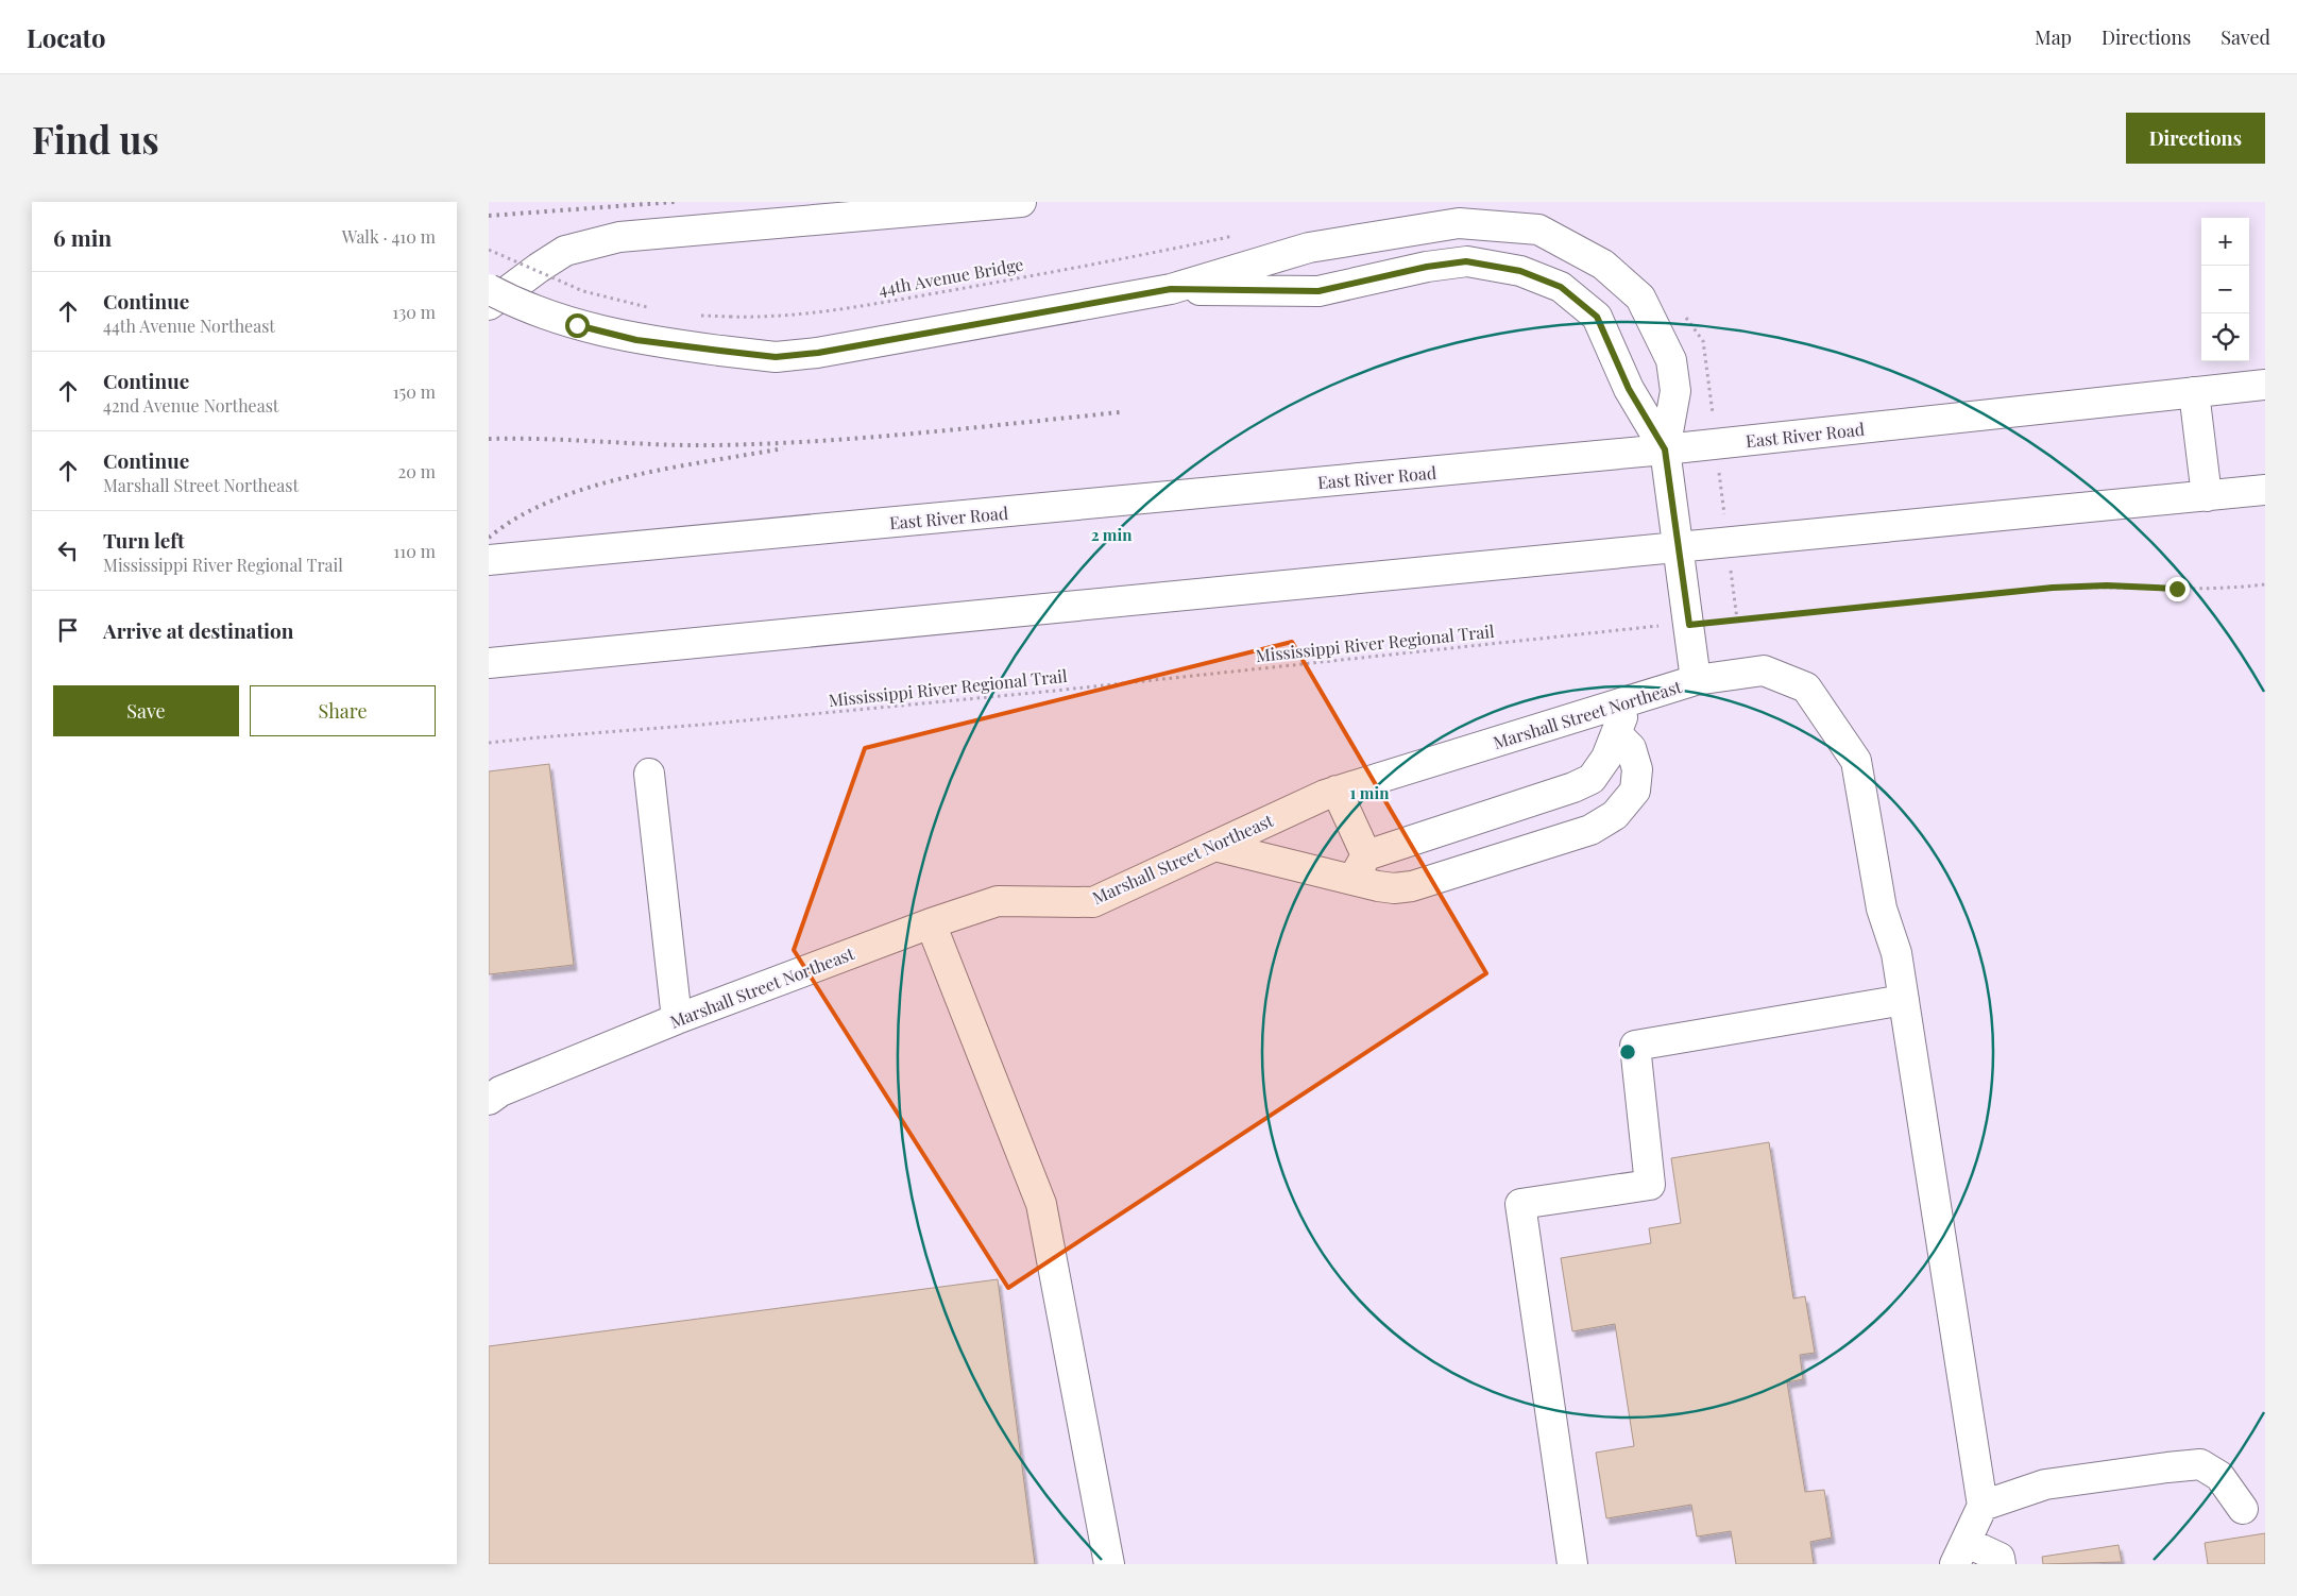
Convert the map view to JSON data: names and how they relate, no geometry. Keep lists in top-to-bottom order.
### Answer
{
  "streets": {
    "street": ["East River Road", "Marshall Street Northeast"],
    "path": ["44th Avenue Bridge", "Mississippi River Regional Trail"]
  },
  "crossings": [
    ["East River Road", "Marshall Street Northeast"],
    ["Mississippi River Regional Trail", "Marshall Street Northeast"]
  ],
  "page": {
    "header": "Locato",
    "nav": ["Map", "Directions", "Saved"],
    "buttons": [
      "Directions",
      ["Save", "Share"]
    ],
    "title": "Find us",
    "heading": ["6 min", "Walk · 410 m"],
    "map_buttons": ["+", "−"],
    "list": [
      ["Continue", "44th Avenue Northeast", "130 m"],
      ["Continue", "42nd Avenue Northeast", "150 m"],
      ["Continue", "Marshall Street Northeast", "20 m"],
      ["Turn left", "Mississippi River Regional Trail", "110 m"],
      "Arrive at destination"
    ]
  },
  "rings": ["2 min", "1 min"]
}
